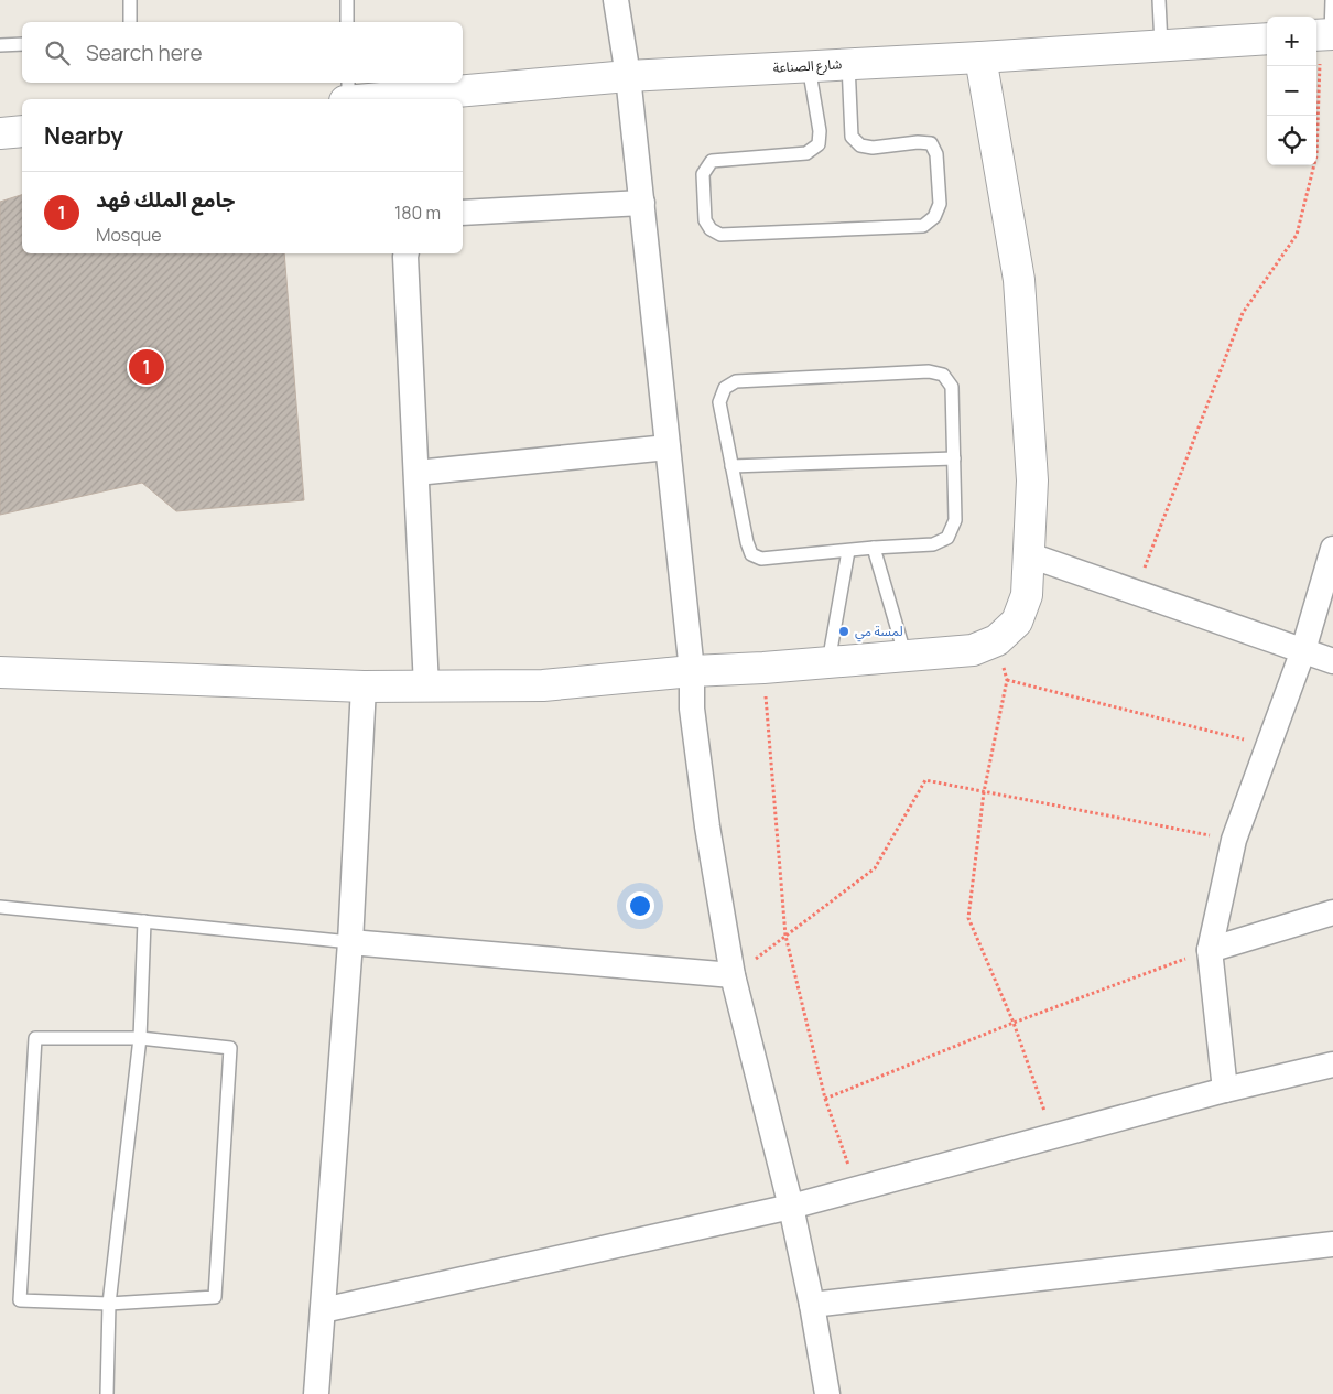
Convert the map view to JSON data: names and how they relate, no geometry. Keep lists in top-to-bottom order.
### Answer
{
  "streets": {
    "street": ["شارع الصناعة"]
  },
  "places": ["لمسة مي"],
  "page": {
    "map_buttons": ["+", "−"],
    "search": "Search here",
    "heading": "Nearby",
    "list": [
      {
        "mark": "1",
        "name": "جامع الملك فهد",
        "note": "Mosque",
        "value": "180 m"
      }
    ],
    "pins": "1"
  }
}
